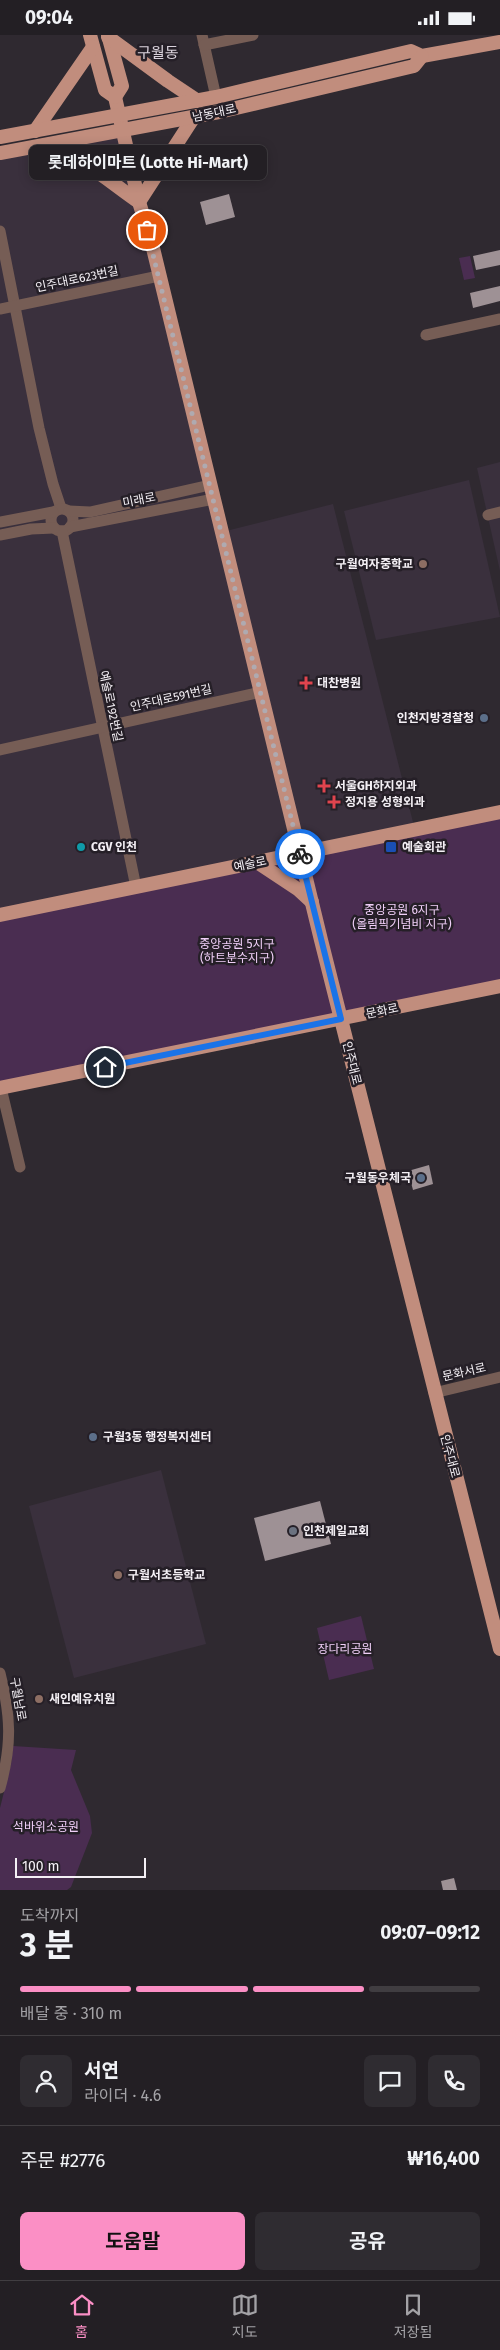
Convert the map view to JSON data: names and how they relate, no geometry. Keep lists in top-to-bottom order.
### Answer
{
  "streets": {
    "main road": [
      "남동대로",
      "예술로",
      "문화로",
      "인주대로"
    ],
    "street": [
      "인주대로623번길",
      "미래로",
      "인주대로591번길",
      "예술로192번길",
      "문화서로",
      "구월남로"
    ]
  },
  "crossings": [
    ["남동대로", "인주대로"],
    ["인주대로623번길", "인주대로"],
    ["미래로", "예술로192번길"],
    ["미래로", "인주대로"],
    ["인주대로591번길", "예술로192번길"],
    ["인주대로591번길", "인주대로"],
    ["예술로192번길", "예술로"],
    ["예술로", "인주대로"],
    ["문화로", "인주대로"],
    ["인주대로", "문화서로"]
  ],
  "districts": ["구월동"],
  "parks": [
    "중앙공원 6지구 (올림픽기념비 지구)",
    "중앙공원 5지구 (하트분수지구)",
    "장다리공원",
    "석바위소공원"
  ],
  "places": {
    "other": [
      "롯데하이마트 (Lotte Hi-Mart)",
      "구월여자중학교",
      "인천지방경찰청",
      "CGV 인천",
      "구월동우체국",
      "구월3동 행정복지센터",
      "인천제일교회",
      "구월서초등학교",
      "새인예유치원"
    ],
    "health": ["대찬병원", "서울GH하지외과", "정지용 성형외과"],
    "transit": ["예술회관"]
  },
  "scale_bar": "100 m",
  "page": {
    "status": "09:04",
    "bubble": "롯데하이마트 (Lotte Hi-Mart)",
    "scale": "100 m",
    "heading": ["3 분", "도착까지", "09:07–09:12"],
    "panel": [
      "서연",
      "라이더 · 4.6",
      "주문 #2776",
      "₩16,400"
    ],
    "bar": "배달 중 · 310 m",
    "buttons": ["도움말", "공유"],
    "tabs": ["홈", "지도", "저장됨"]
  }
}
